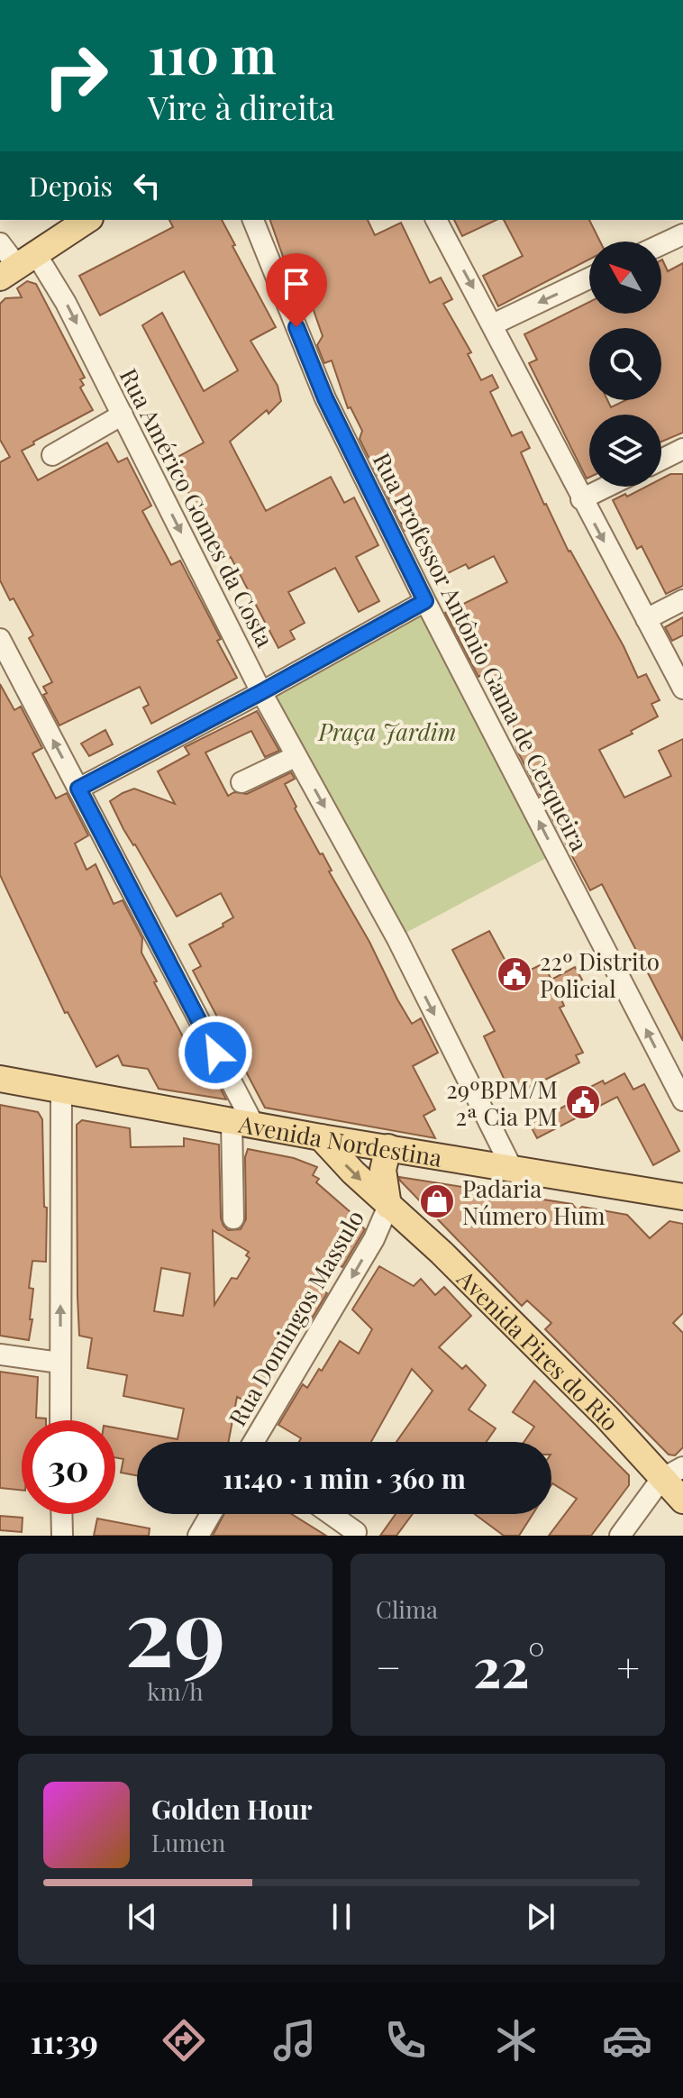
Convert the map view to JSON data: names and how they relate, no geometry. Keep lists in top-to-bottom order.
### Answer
{
  "streets": {
    "main road": ["Avenida Nordestina", "Avenida Pires do Rio"],
    "street": ["Rua Américo Gomes da Costa", "Rua Professor Antônio Gama de Cerqueira", "Rua Domingos Massulo"]
  },
  "crossings": [
    ["Rua Américo Gomes da Costa", "Avenida Nordestina"],
    ["Avenida Nordestina", "Avenida Pires do Rio"],
    ["Rua Domingos Massulo", "Avenida Pires do Rio"]
  ],
  "one_way": ["Rua Américo Gomes da Costa", "Rua Professor Antônio Gama de Cerqueira", "Rua Domingos Massulo"],
  "parks": ["Praça Jardim"],
  "places": {
    "public building": ["22º Distrito Policial", "29ºBPM/M 2ª Cia PM"],
    "shop": ["Padaria Número Hum"]
  },
  "north": "top left",
  "page": {
    "turn": ["110 m", "Vire à direita"],
    "then": "Depois",
    "limit": "30",
    "trip": "11:40 · 1 min · 360 m",
    "tile": [
      ["29", "km/h"],
      "Clima"
    ],
    "heat": ["−", "22°", "+"],
    "song": ["Golden Hour", "Lumen"],
    "tabs": "11:39"
  }
}
